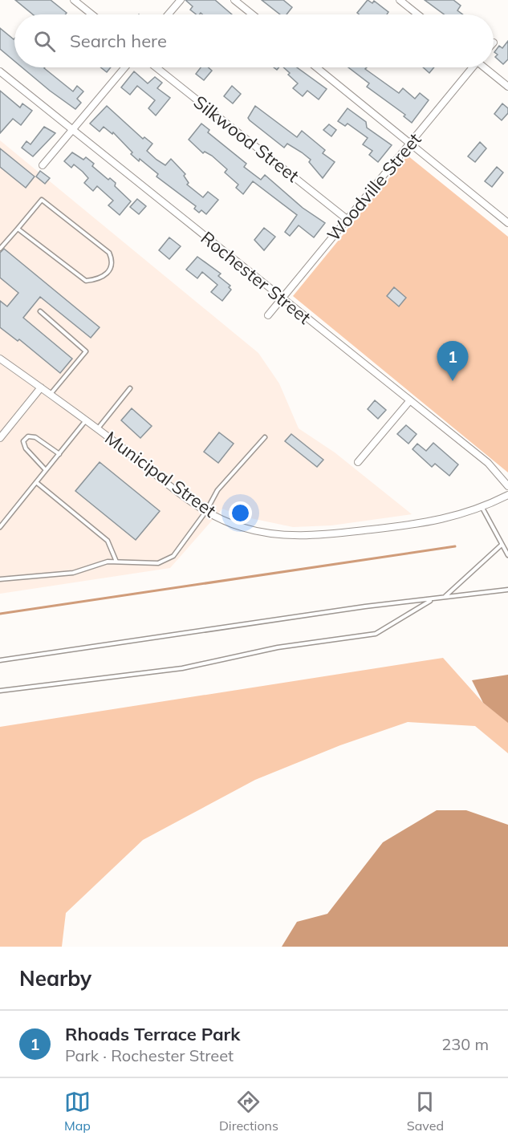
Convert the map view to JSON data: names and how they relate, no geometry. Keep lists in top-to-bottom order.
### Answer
{
  "streets": {
    "street": [
      "Silkwood Street",
      "Woodville Street",
      "Rochester Street",
      "Municipal Street"
    ]
  },
  "crossings": [
    ["Silkwood Street", "Woodville Street"],
    ["Woodville Street", "Rochester Street"]
  ],
  "page": {
    "search": "Search here",
    "pins": "1",
    "heading": "Nearby",
    "list": [
      {
        "mark": "1",
        "name": "Rhoads Terrace Park",
        "note": "Park · Rochester Street",
        "value": "230 m"
      }
    ],
    "nav": ["Map", "Directions", "Saved"]
  }
}
